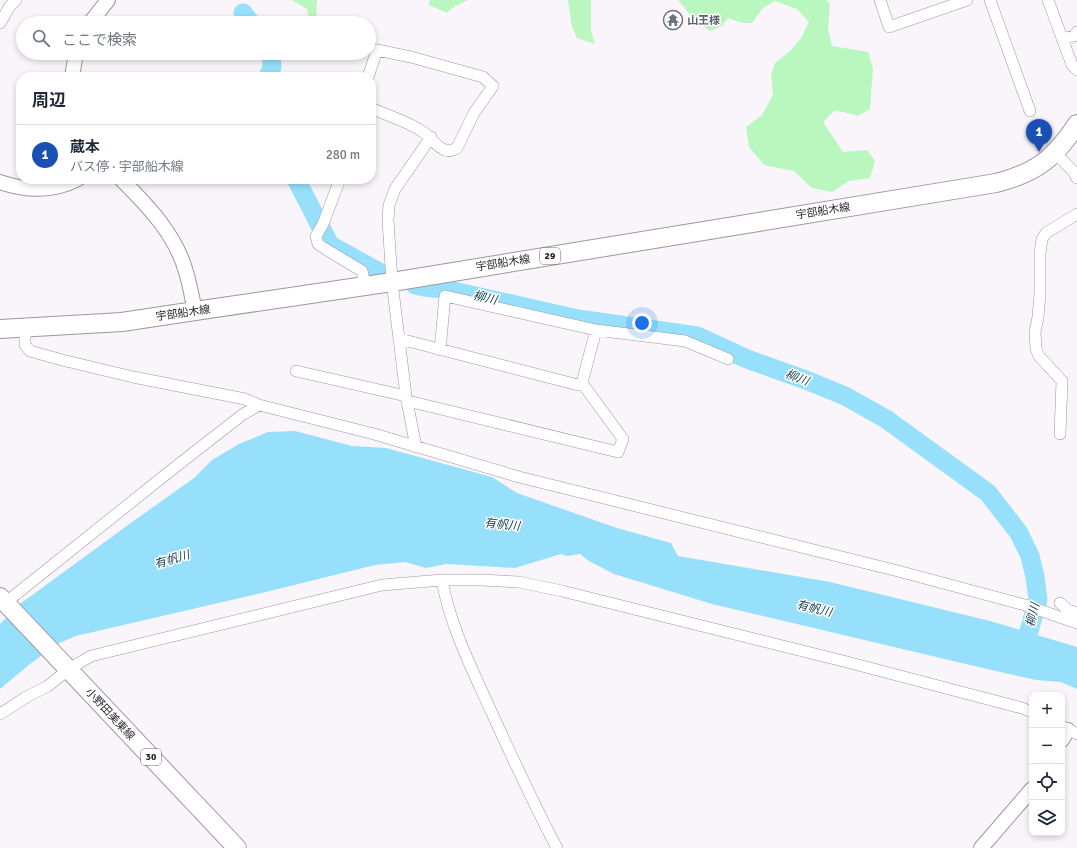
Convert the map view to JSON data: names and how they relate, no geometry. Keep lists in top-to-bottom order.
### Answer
{
  "streets": {
    "main road": [
      "宇部船木線",
      "29",
      "小野田美東線",
      "30"
    ]
  },
  "water": ["柳川", "有帆川"],
  "places": {
    "temple": ["山王様"]
  },
  "page": {
    "search": "ここで検索",
    "heading": "周辺",
    "pins": "1",
    "list": [
      {
        "mark": "1",
        "name": "蔵本",
        "note": "バス停 · 宇部船木線",
        "value": "280 m"
      }
    ],
    "map_buttons": ["+", "−"]
  }
}
